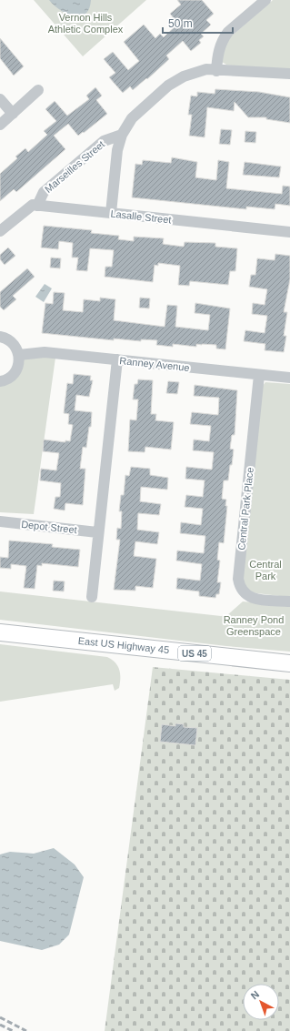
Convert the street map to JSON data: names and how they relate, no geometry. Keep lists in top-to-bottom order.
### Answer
{
  "streets": {
    "main road": ["East US Highway 45", "US 45"],
    "street": [
      "Marseilles Street",
      "Lasalle Street",
      "Ranney Avenue",
      "Central Park Place",
      "Depot Street"
    ]
  },
  "crossings": [
    ["Marseilles Street", "Lasalle Street"],
    ["Ranney Avenue", "Central Park Place"]
  ],
  "parks": ["Vernon Hills Athletic Complex", "Central Park", "Ranney Pond Greenspace"],
  "scale_bar": "50 m",
  "north": "top left"
}
